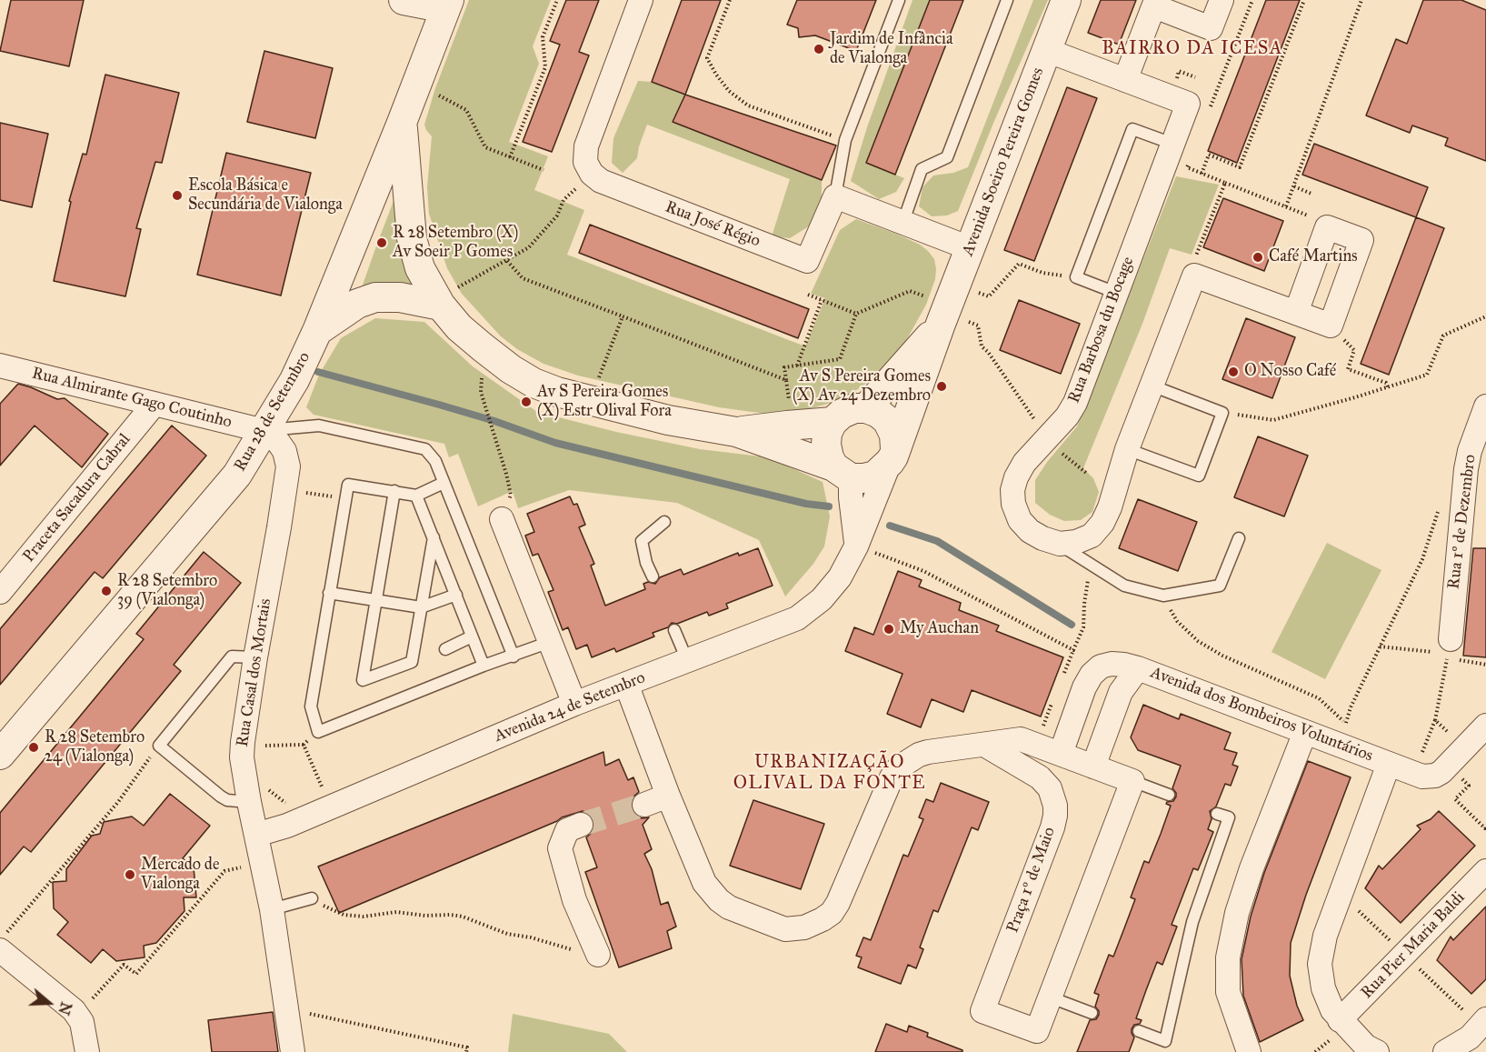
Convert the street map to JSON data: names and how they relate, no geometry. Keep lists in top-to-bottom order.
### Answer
{
  "streets": {
    "street": [
      "Avenida Soeiro Pereira Gomes",
      "Rua José Régio",
      "Rua Barbosa du Bocage",
      "Rua Almirante Gago Coutinho",
      "Rua 28 de Setembro",
      "Praceta Sacadura Cabral",
      "Rua 1º de Dezembro",
      "Rua Casal dos Mortais",
      "Avenida 24 de Setembro",
      "Avenida dos Bombeiros Voluntários",
      "Praça 1º de Maio",
      "Rua Pier Maria Baldi"
    ]
  },
  "crossings": [
    ["Avenida Soeiro Pereira Gomes", "Rua Barbosa du Bocage"],
    ["Avenida Soeiro Pereira Gomes", "Avenida 24 de Setembro"],
    ["Rua Almirante Gago Coutinho", "Rua 28 de Setembro"],
    ["Rua Almirante Gago Coutinho", "Praceta Sacadura Cabral"],
    ["Rua Almirante Gago Coutinho", "Rua Casal dos Mortais"],
    ["Rua 28 de Setembro", "Rua Casal dos Mortais"],
    ["Rua Casal dos Mortais", "Avenida 24 de Setembro"],
    ["Avenida dos Bombeiros Voluntários", "Rua Pier Maria Baldi"]
  ],
  "districts": ["BAIRRO DA ICESA", "URBANIZAÇÃO OLIVAL DA FONTE"],
  "places": [
    "Jardim de Infância de Vialonga",
    "Escola Básica e Secundária de Vialonga",
    "R 28 Setembro (X) Av Soeir P Gomes",
    "Café Martins",
    "O Nosso Café",
    "Av S Pereira Gomes (X) Av 24 Dezembro",
    "Av S Pereira Gomes (X) Estr Olival Fora",
    "R 28 Setembro 39 (Vialonga)",
    "My Auchan",
    "R 28 Setembro 24 (Vialonga)",
    "Mercado de Vialonga"
  ],
  "north": "right"
}
